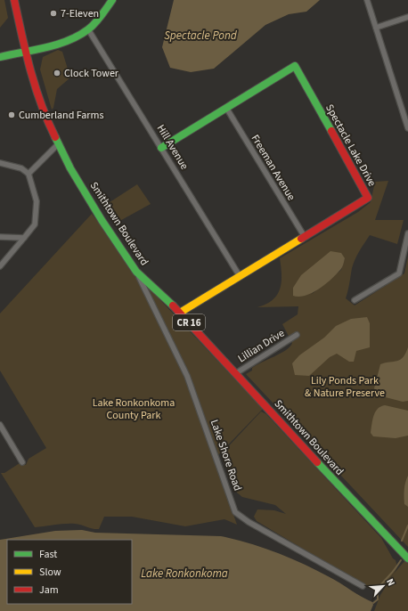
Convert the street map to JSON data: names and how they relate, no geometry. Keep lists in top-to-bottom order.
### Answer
{
  "streets": {
    "main road": ["Spectacle Lake Drive", "Smithtown Boulevard", "CR 16"],
    "street": [
      "Hill Avenue",
      "Freeman Avenue",
      "Lillian Drive",
      "Lake Shore Road"
    ]
  },
  "crossings": [
    ["Spectacle Lake Drive", "Hill Avenue"],
    ["Spectacle Lake Drive", "Freeman Avenue"],
    ["Spectacle Lake Drive", "Smithtown Boulevard"],
    ["Smithtown Boulevard", "Lillian Drive"],
    ["Smithtown Boulevard", "Lake Shore Road"]
  ],
  "water": ["Spectacle Pond", "Lake Ronkonkoma"],
  "parks": ["Lily Ponds Park & Nature Preserve", "Lake Ronkonkoma County Park"],
  "places": ["7-Eleven", "Clock Tower", "Cumberland Farms"],
  "legend": ["Fast", "Slow", "Jam"],
  "north": "top right"
}
